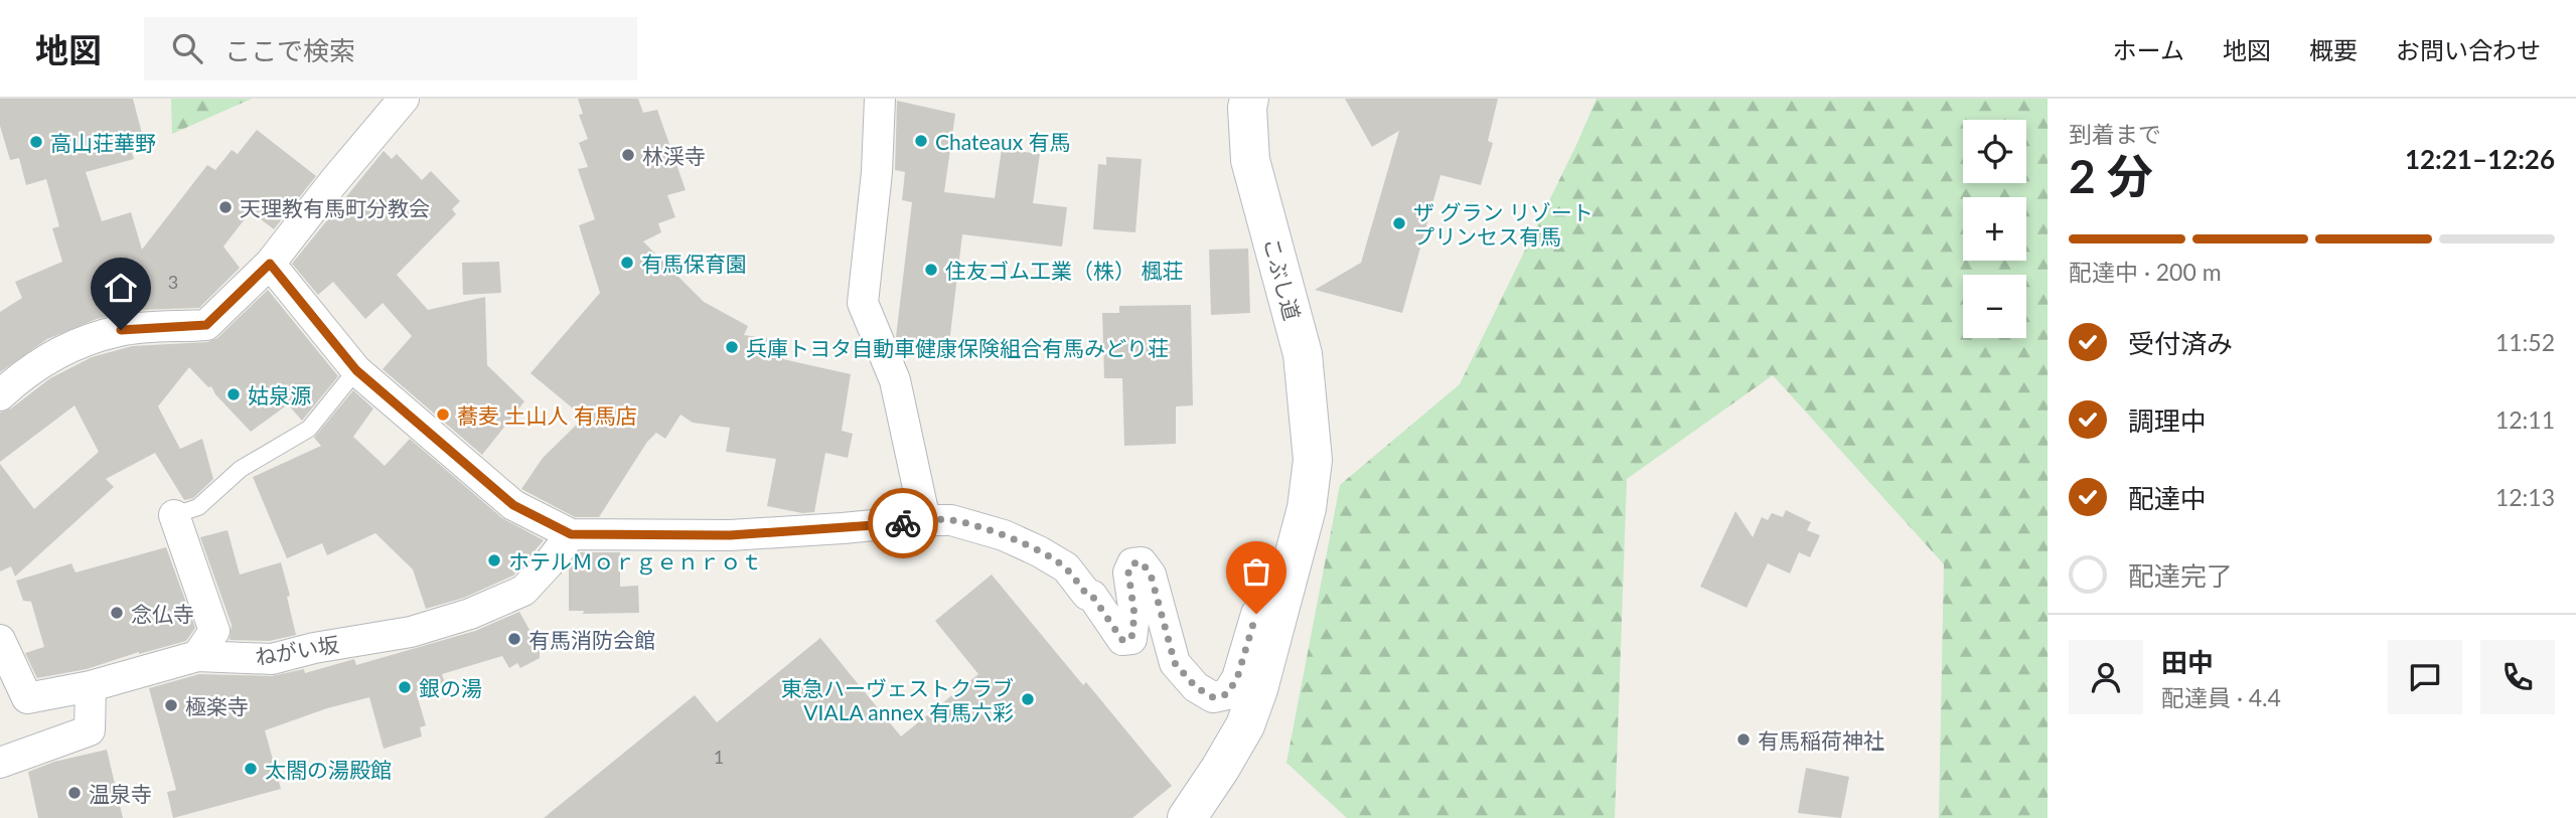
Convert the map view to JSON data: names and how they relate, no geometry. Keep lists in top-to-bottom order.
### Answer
{
  "streets": {
    "street": ["こぶし道", "ねがい坂"]
  },
  "places": [
    "Chateaux 有馬",
    "高山荘華野",
    "林渓寺",
    "天理教有馬町分教会",
    "ザ グラン リゾート プリンセス有馬",
    "有馬保育園",
    "住友ゴム工業（株） 楓荘",
    "兵庫トヨタ自動車健康保険組合有馬みどり荘",
    "姑泉源",
    "蕎麦 土山人 有馬店",
    "ホテルＭｏｒｇｅｎｒｏｔ",
    "念仏寺",
    "有馬消防会館",
    "銀の湯",
    "東急ハーヴェストクラブ VIALA annex 有馬六彩",
    "極楽寺",
    "有馬稲荷神社",
    "太閤の湯殿館",
    "温泉寺"
  ],
  "house_numbers": ["3", "1"],
  "page": {
    "header": "地図",
    "search": "ここで検索",
    "nav": [
      "ホーム",
      "地図",
      "概要",
      "お問い合わせ"
    ],
    "heading": ["2 分", "到着まで", "12:21–12:26"],
    "panel": ["田中", "配達員 · 4.4"],
    "map_buttons": ["+", "−"],
    "bar": "配達中 · 200 m",
    "list": [
      ["受付済み", "11:52"],
      ["調理中", "12:11"],
      ["配達中", "12:13"],
      "配達完了"
    ]
  }
}
